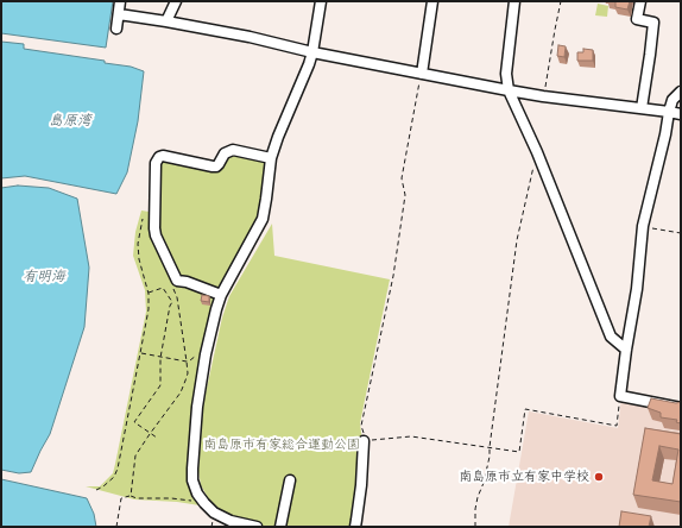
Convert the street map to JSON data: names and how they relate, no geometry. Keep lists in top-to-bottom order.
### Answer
{
  "water": ["島原湾", "有明海"],
  "parks": ["南島原市有家総合運動公園"],
  "places": ["南島原市立有家中学校"]
}
